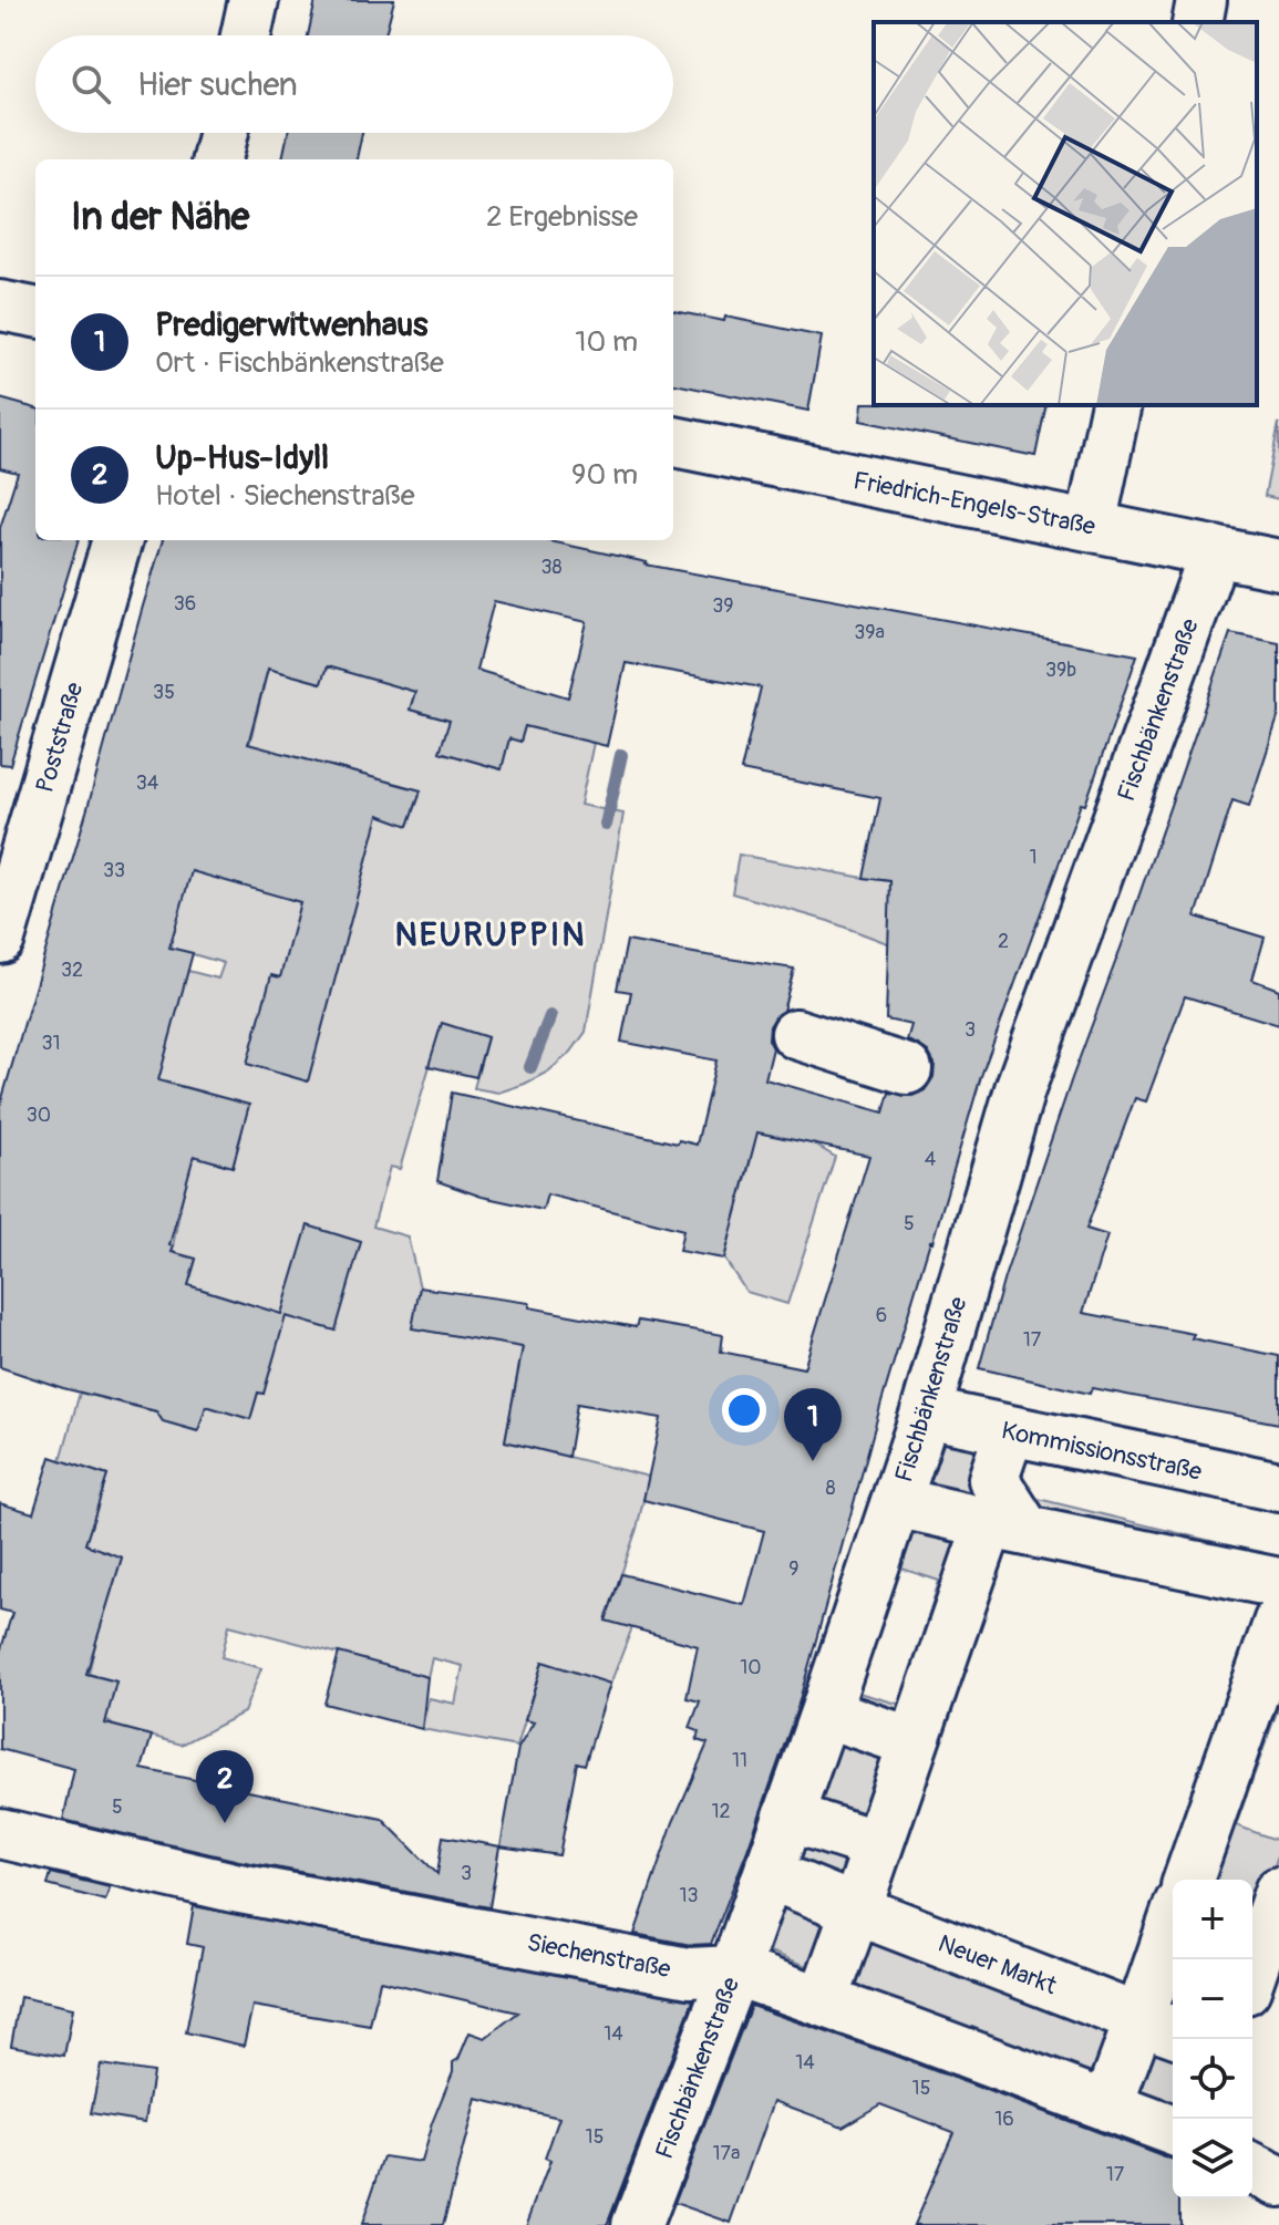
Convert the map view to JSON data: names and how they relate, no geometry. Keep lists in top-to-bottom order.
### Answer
{
  "streets": {
    "street": [
      "Friedrich-Engels-Straße",
      "Fischbänkenstraße",
      "Poststraße",
      "Kommissionsstraße",
      "Siechenstraße",
      "Neuer Markt"
    ]
  },
  "crossings": [
    ["Friedrich-Engels-Straße", "Fischbänkenstraße"],
    ["Fischbänkenstraße", "Kommissionsstraße"],
    ["Fischbänkenstraße", "Siechenstraße"],
    ["Fischbänkenstraße", "Neuer Markt"]
  ],
  "districts": ["NEURUPPIN"],
  "house_numbers": [
    "38",
    "36",
    "39",
    "39a",
    "39b",
    "35",
    "34",
    "1",
    "33",
    "2",
    "32",
    "3",
    "31",
    "30",
    "4",
    "5",
    "6",
    "17",
    "8",
    "9",
    "10",
    "11",
    "5",
    "12",
    "3",
    "13",
    "14",
    "14",
    "15",
    "16",
    "15",
    "17a",
    "17"
  ],
  "page": {
    "search": "Hier suchen",
    "heading": ["In der Nähe", "2 Ergebnisse"],
    "list": [
      {
        "mark": "1",
        "name": "Predigerwitwenhaus",
        "note": "Ort · Fischbänkenstraße",
        "value": "10 m"
      },
      {
        "mark": "2",
        "name": "Up-Hus-Idyll",
        "note": "Hotel · Siechenstraße",
        "value": "90 m"
      }
    ],
    "pins": ["1", "2"],
    "map_buttons": ["+", "−"]
  }
}
